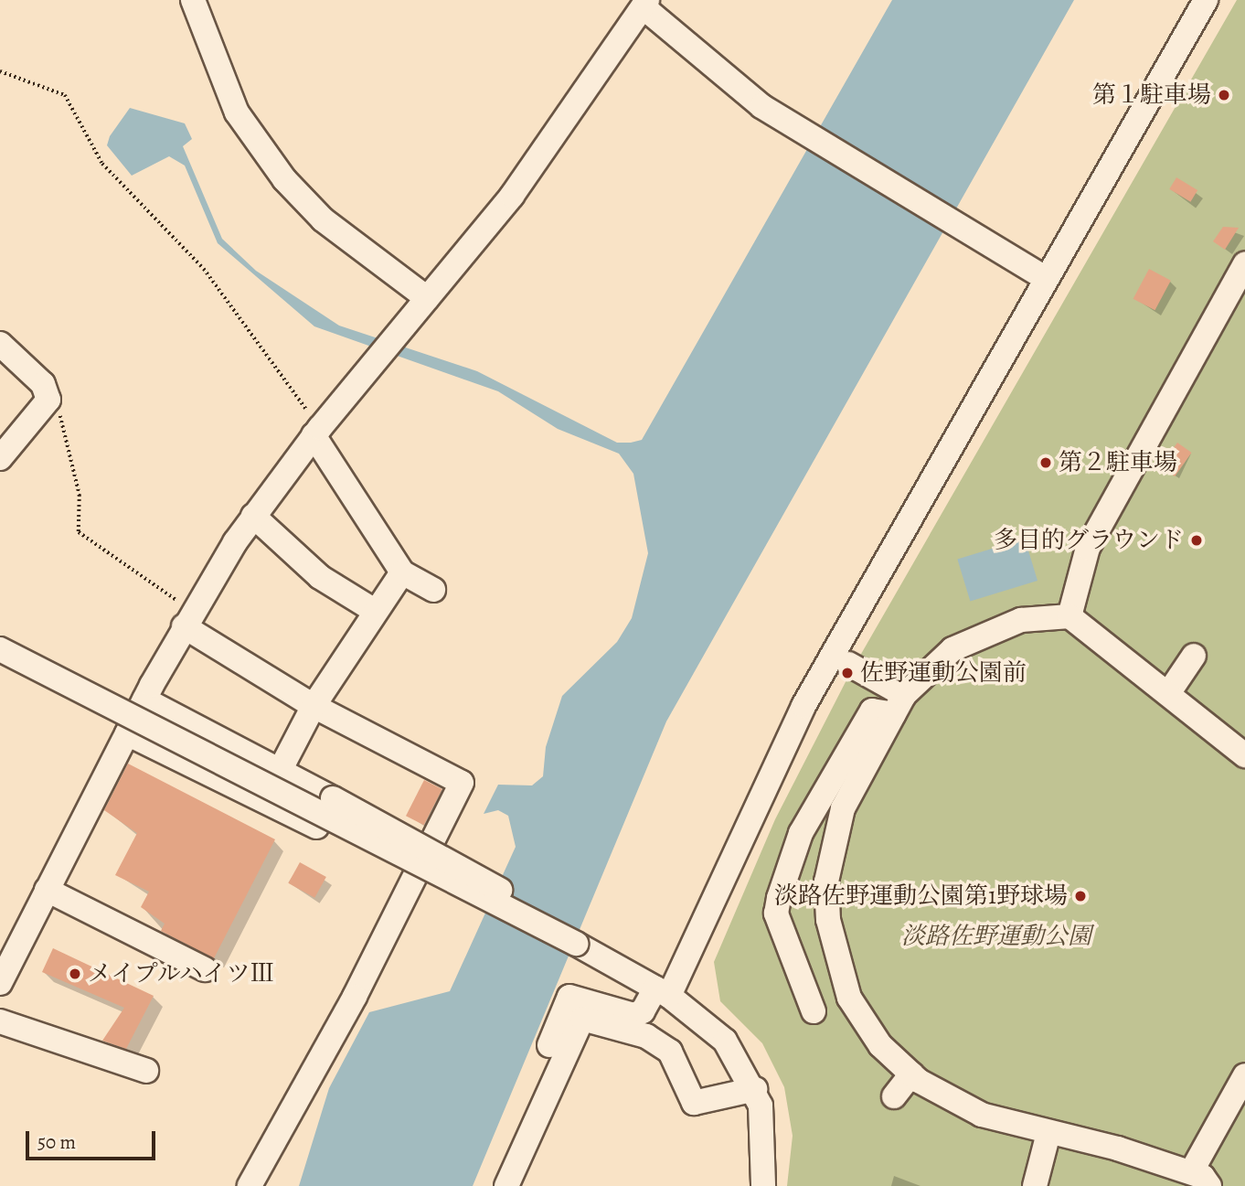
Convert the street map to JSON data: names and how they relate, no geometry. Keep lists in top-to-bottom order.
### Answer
{
  "parks": ["淡路佐野運動公園"],
  "places": [
    "第１駐車場",
    "第２駐車場",
    "多目的グラウンド",
    "佐野運動公園前",
    "淡路佐野運動公園第1野球場",
    "メイプルハイツⅢ"
  ],
  "scale_bar": "50 m"
}
